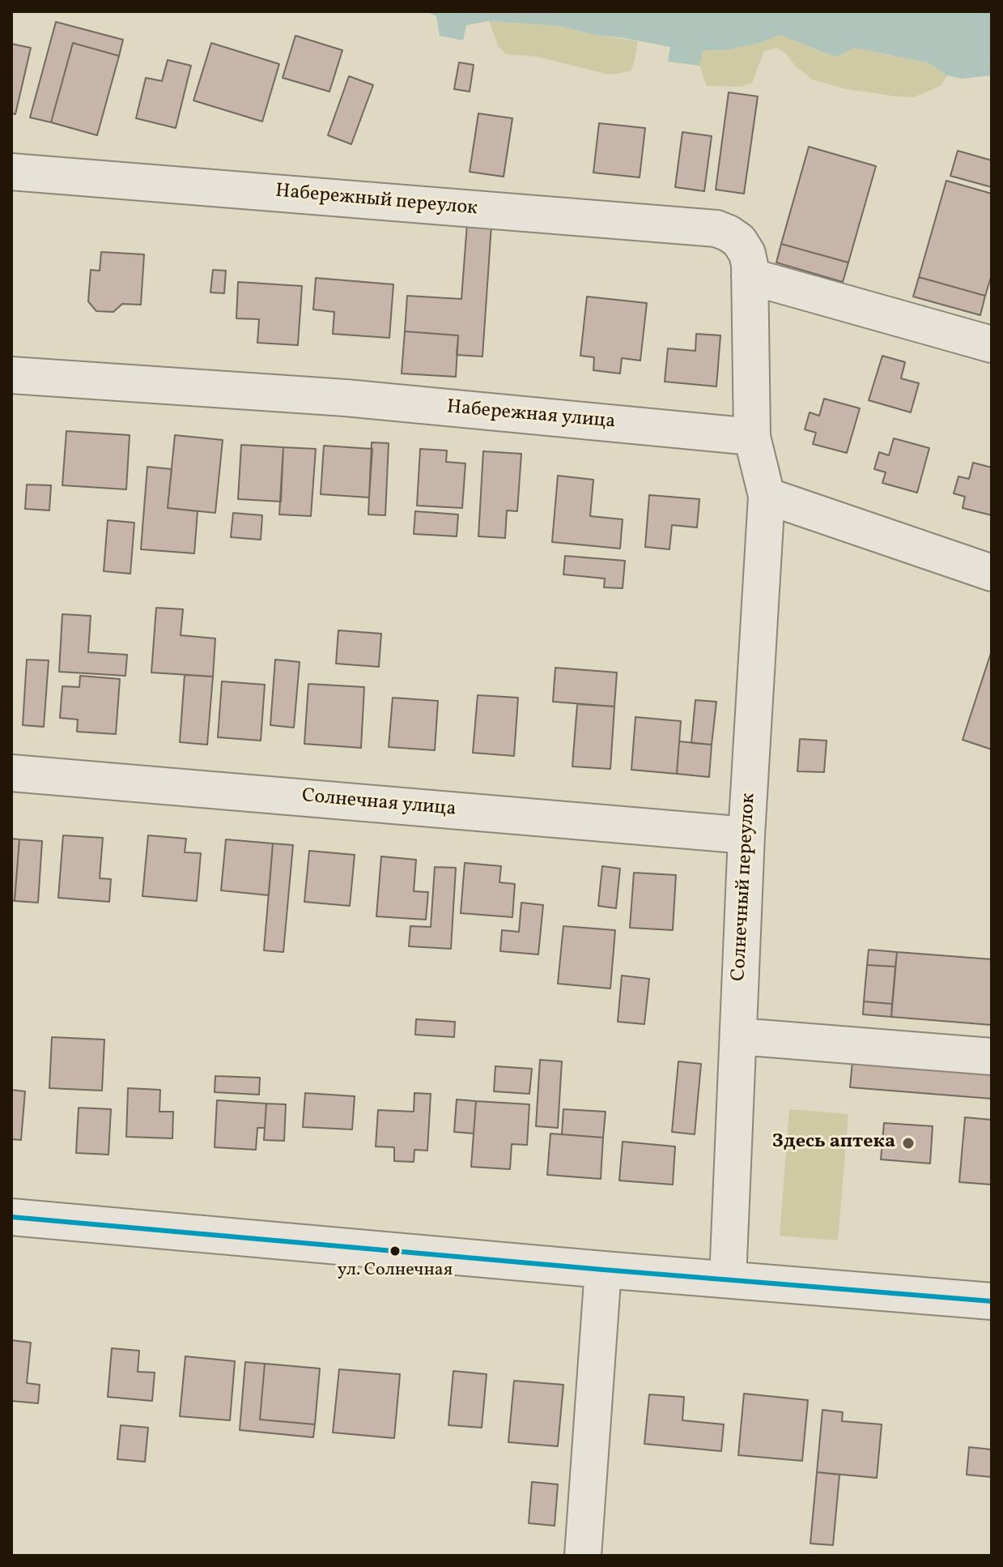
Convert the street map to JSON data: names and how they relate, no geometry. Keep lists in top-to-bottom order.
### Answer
{
  "streets": {
    "street": [
      "Набережный переулок",
      "Набережная улица",
      "Солнечная улица",
      "Солнечный переулок"
    ]
  },
  "crossings": [
    ["Солнечная улица", "Солнечный переулок"]
  ],
  "places": ["Здесь аптека", "ул. Солнечная"]
}
